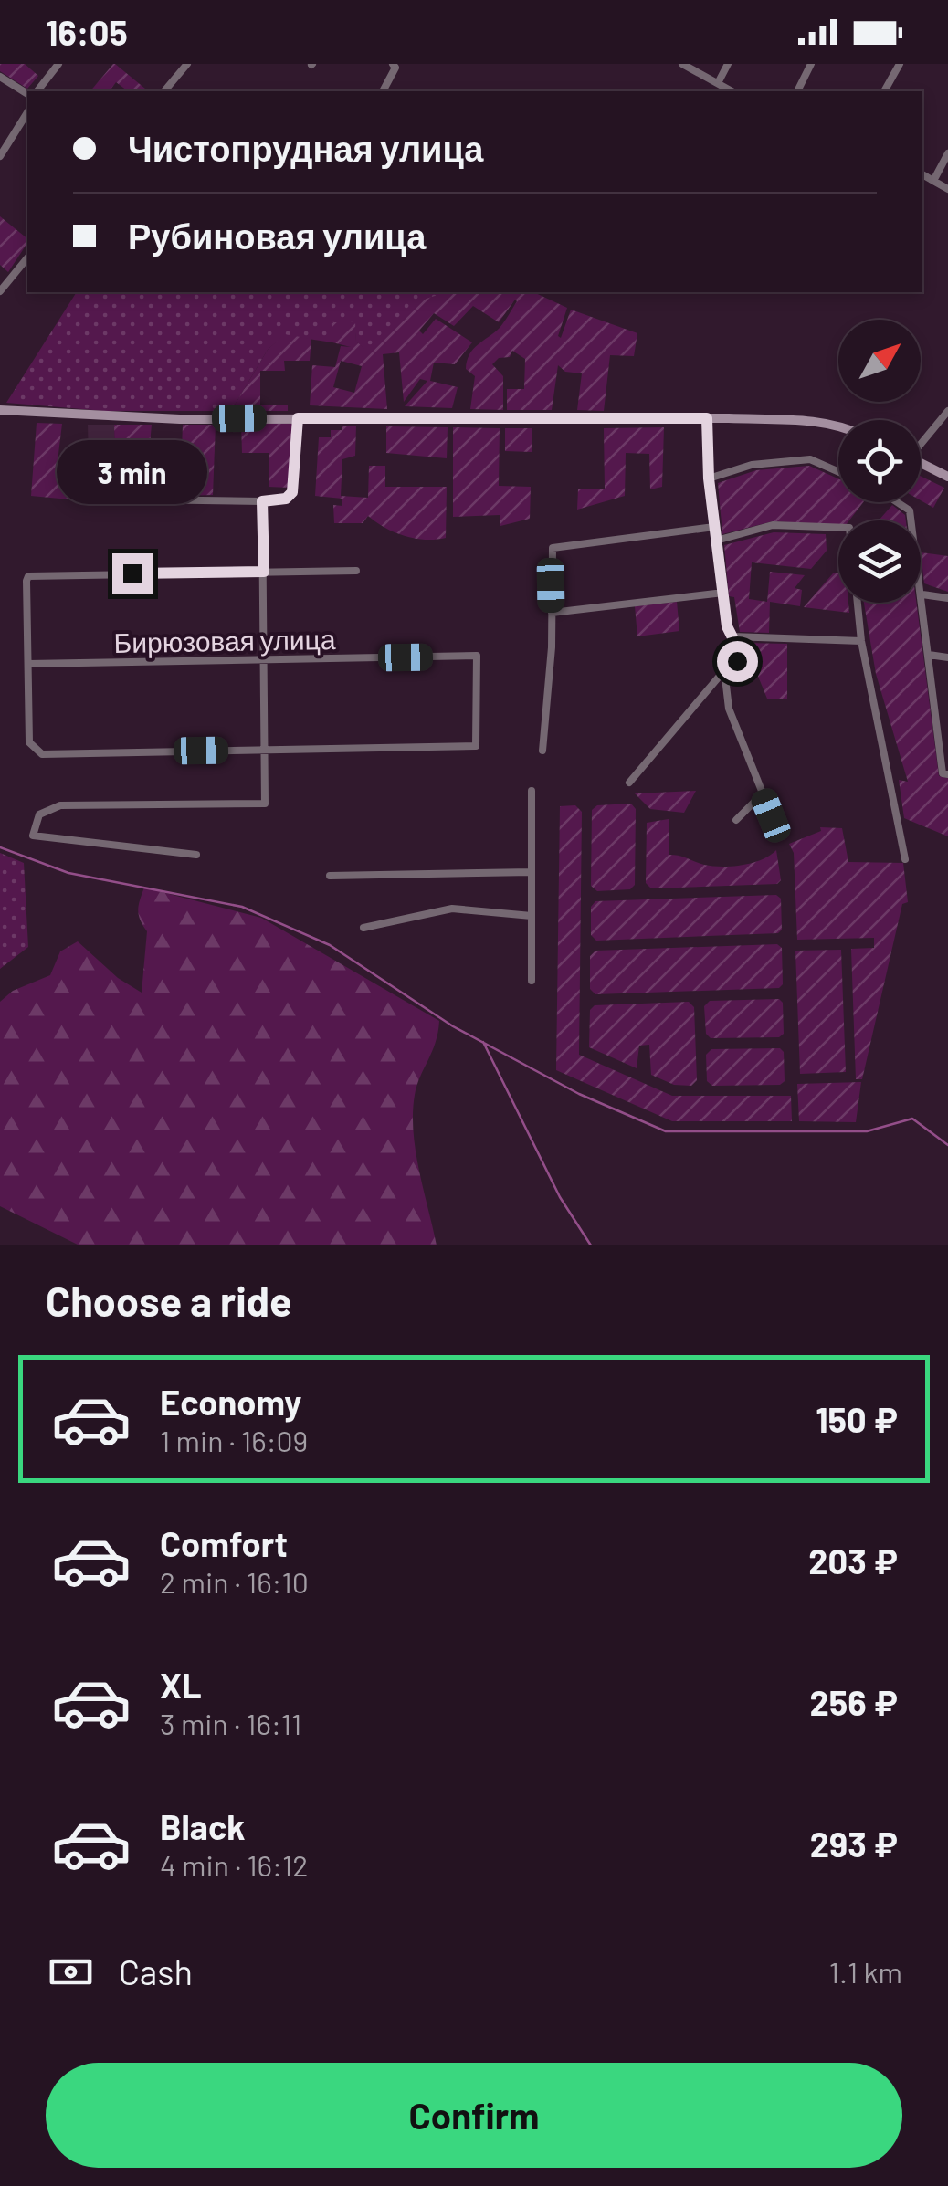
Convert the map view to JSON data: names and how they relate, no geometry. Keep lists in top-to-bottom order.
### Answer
{
  "streets": {
    "street": ["Бирюзовая улица"]
  },
  "north": "top right",
  "page": {
    "status": "16:05",
    "banner": ["Чистопрудная улица", "Рубиновая улица"],
    "bubble": "3 min",
    "heading": "Choose a ride",
    "list": [
      {
        "name": "Economy",
        "note": "1 min · 16:09",
        "value": "150 ₽"
      },
      {
        "name": "Comfort",
        "note": "2 min · 16:10",
        "value": "203 ₽"
      },
      {
        "name": "XL",
        "note": "3 min · 16:11",
        "value": "256 ₽"
      },
      {
        "name": "Black",
        "note": "4 min · 16:12",
        "value": "293 ₽"
      }
    ],
    "pay": ["Cash", "1.1 km"],
    "buttons": "Confirm"
  }
}
